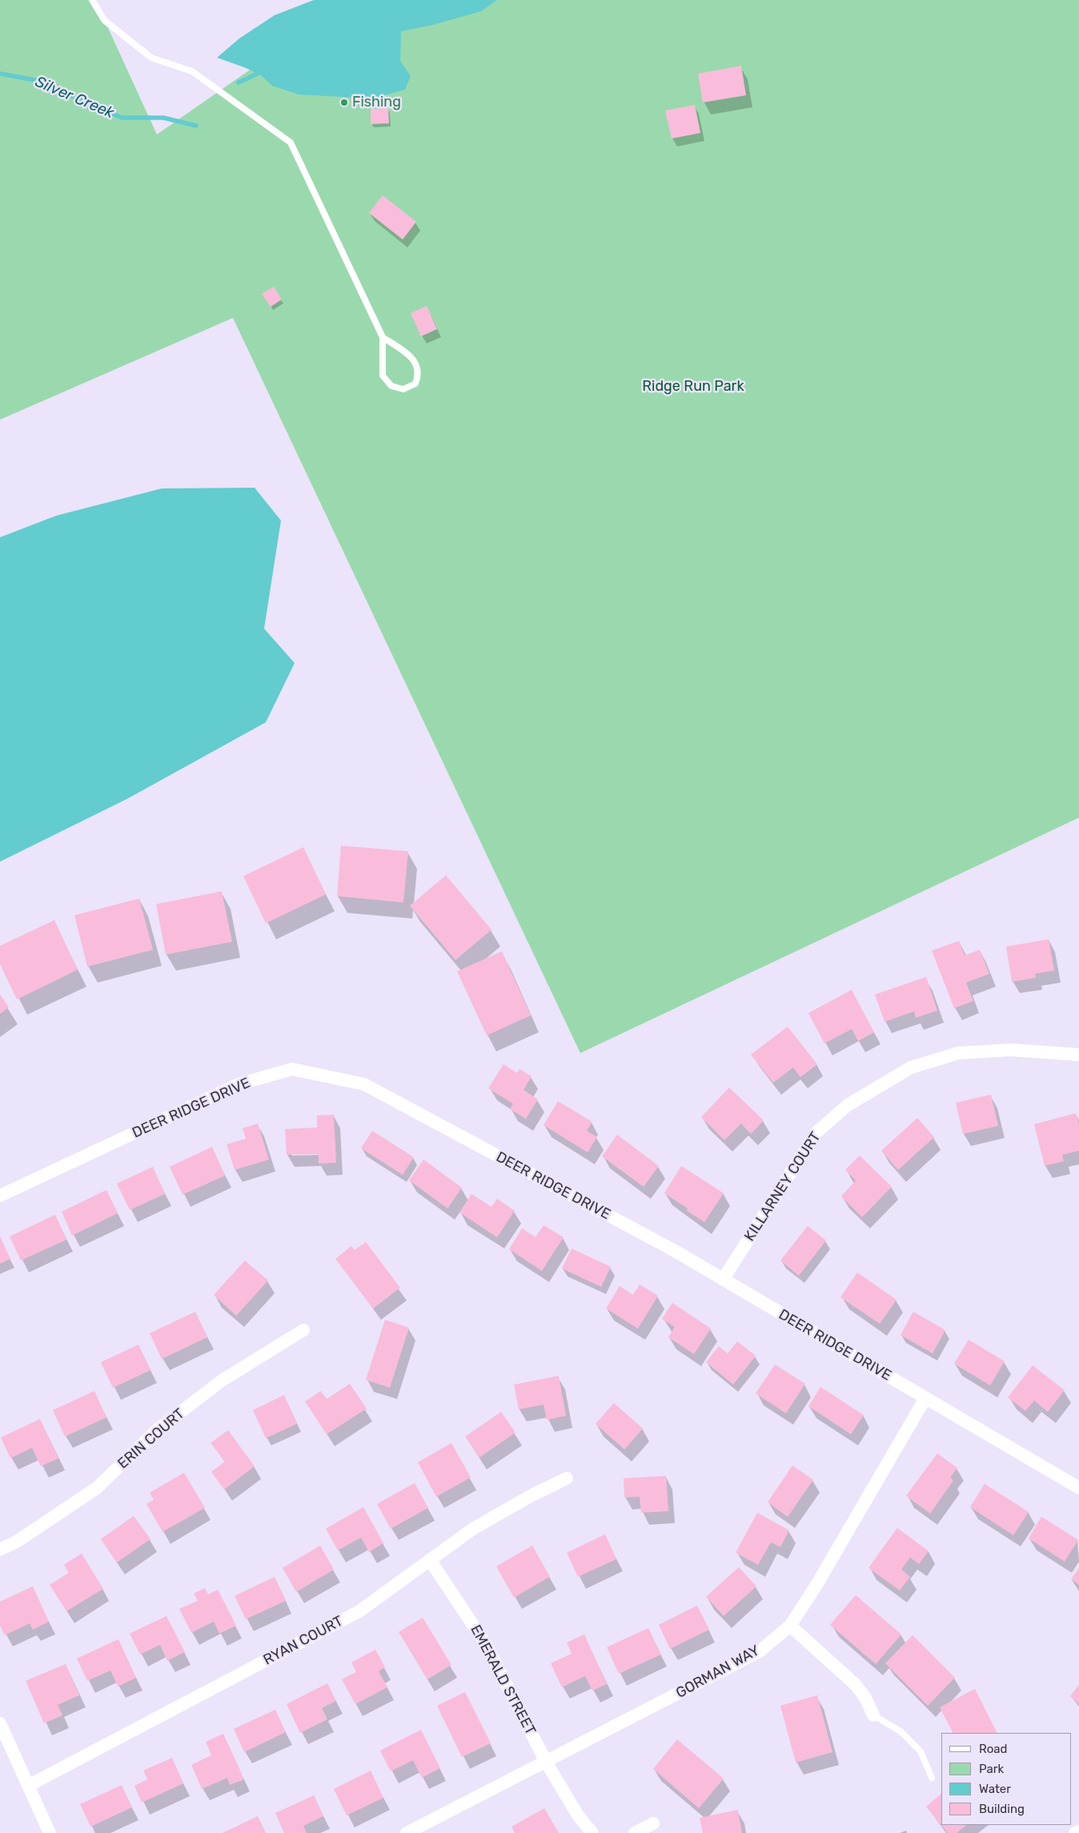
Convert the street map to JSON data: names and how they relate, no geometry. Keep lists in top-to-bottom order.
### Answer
{
  "streets": {
    "street": [
      "DEER RIDGE DRIVE",
      "KILLARNEY COURT",
      "ERIN COURT",
      "RYAN COURT",
      "GORMAN WAY",
      "EMERALD STREET"
    ]
  },
  "crossings": [
    ["DEER RIDGE DRIVE", "KILLARNEY COURT"],
    ["DEER RIDGE DRIVE", "GORMAN WAY"],
    ["RYAN COURT", "EMERALD STREET"],
    ["GORMAN WAY", "EMERALD STREET"]
  ],
  "water": ["Silver Creek"],
  "parks": ["Ridge Run Park"],
  "places": ["Fishing"],
  "legend": [
    "Road",
    "Park",
    "Water",
    "Building"
  ]
}
